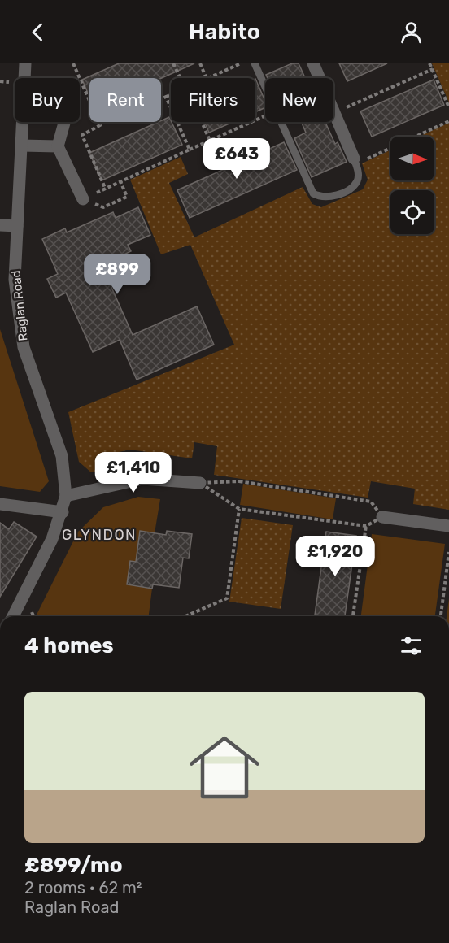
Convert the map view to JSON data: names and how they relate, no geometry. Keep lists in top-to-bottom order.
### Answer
{
  "streets": {
    "street": ["Raglan Road"]
  },
  "districts": ["GLYNDON"],
  "north": "right",
  "page": {
    "header": "Habito",
    "chip": [
      "Buy",
      "Rent",
      "Filters",
      "New"
    ],
    "price": [
      "£643",
      "£899",
      "£1,410",
      "£1,920"
    ],
    "heading": "4 homes",
    "list": [
      {
        "name": "£899/mo",
        "note": "2 rooms · 62 m² · Raglan Road"
      }
    ]
  }
}
